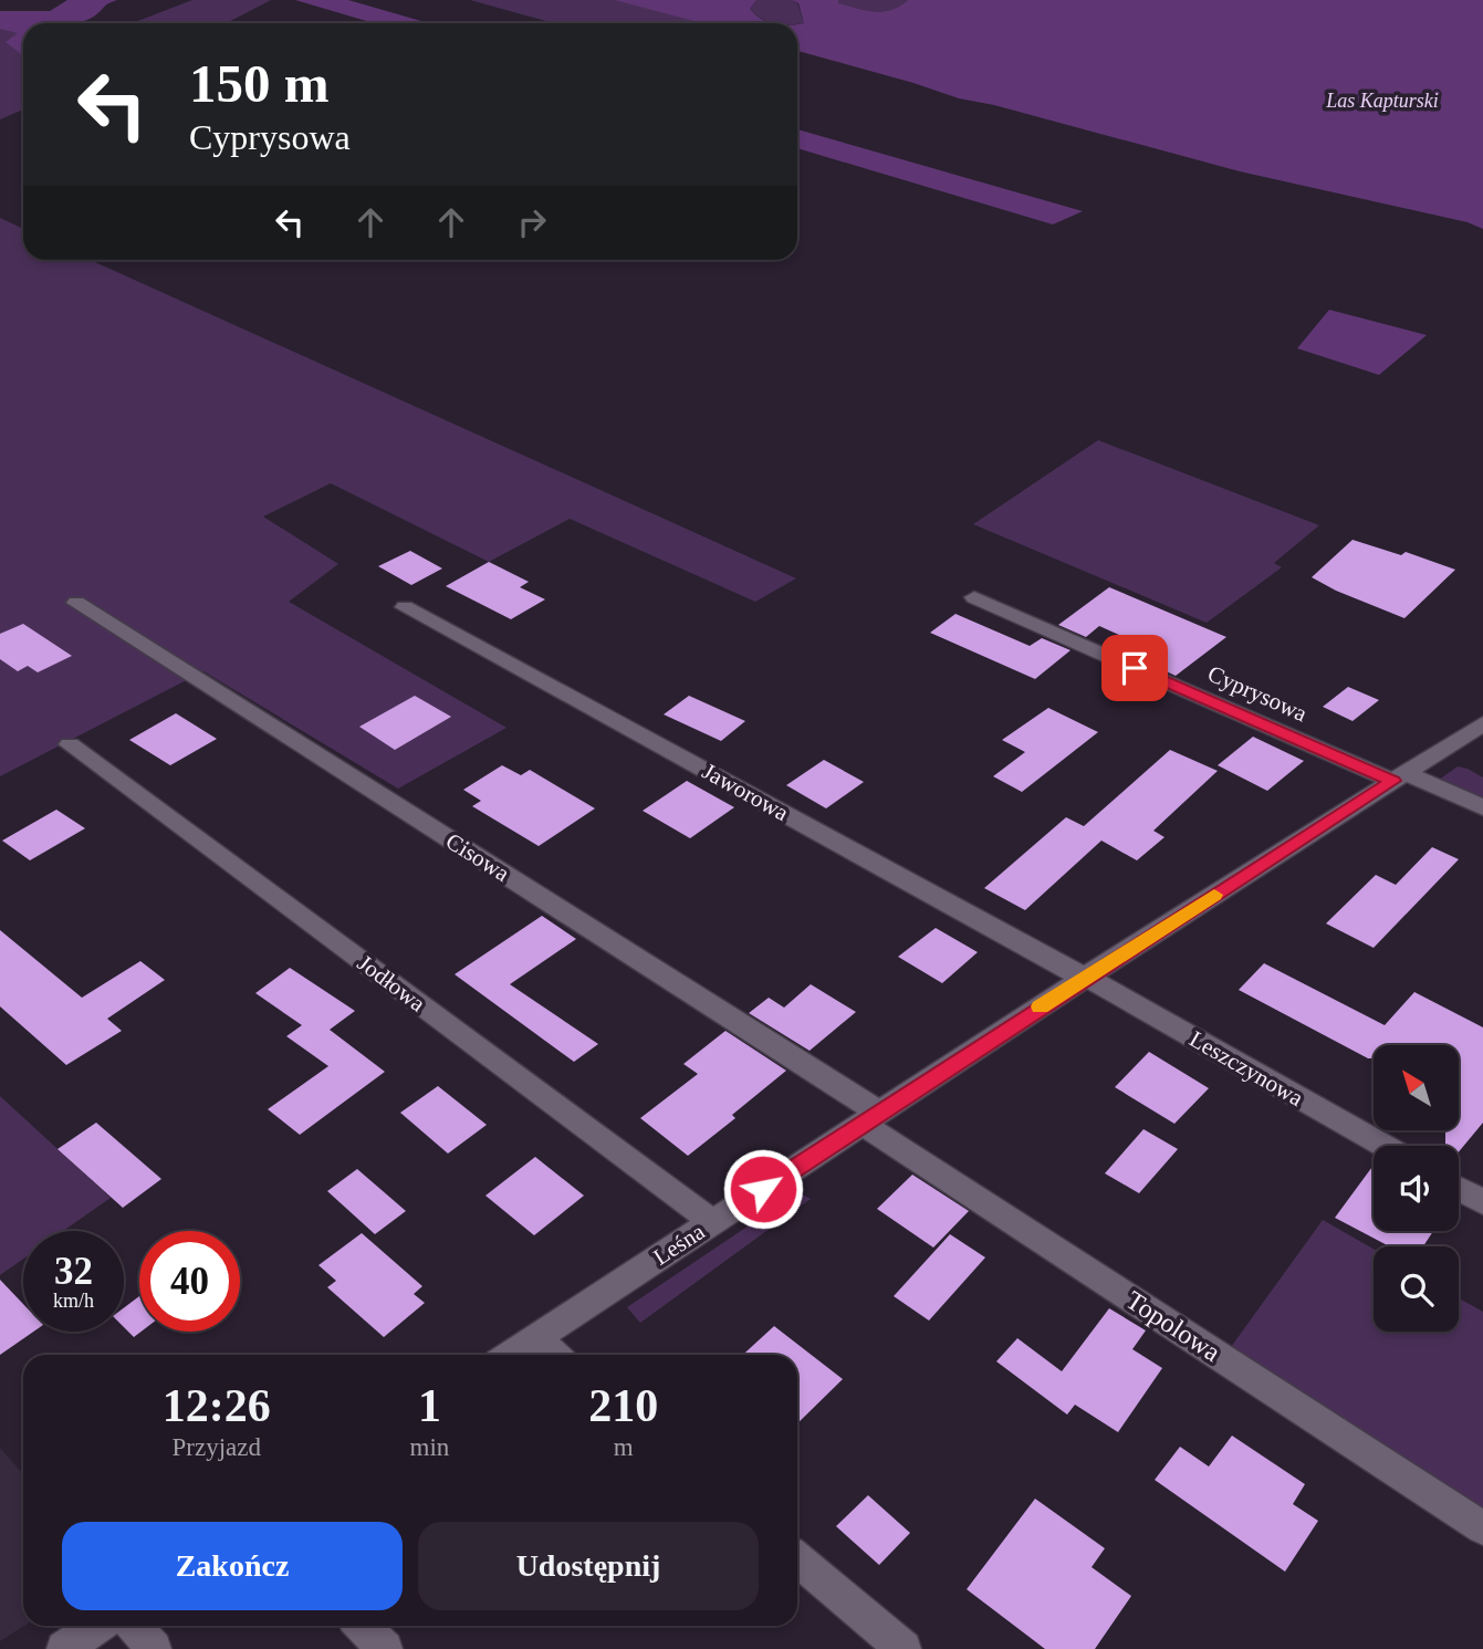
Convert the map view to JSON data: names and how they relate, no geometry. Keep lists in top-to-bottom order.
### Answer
{
  "streets": {
    "street": [
      "Cyprysowa",
      "Jaworowa",
      "Cisowa",
      "Jodłowa",
      "Leszczynowa",
      "Leśna",
      "Topolowa"
    ]
  },
  "crossings": [
    ["Cyprysowa", "Leśna"],
    ["Jaworowa", "Leszczynowa"],
    ["Jaworowa", "Leśna"],
    ["Cisowa", "Leśna"],
    ["Cisowa", "Topolowa"],
    ["Jodłowa", "Leśna"],
    ["Leszczynowa", "Leśna"],
    ["Leśna", "Topolowa"]
  ],
  "parks": ["Las Kapturski"],
  "north": "top left",
  "page": {
    "turn": ["150 m", "Cyprysowa"],
    "speed": "32 km/h",
    "limit": "40",
    "eta": [
      "12:26",
      "Przyjazd",
      "1",
      "min",
      "210",
      "m"
    ],
    "buttons": ["Zakończ", "Udostępnij"]
  }
}
